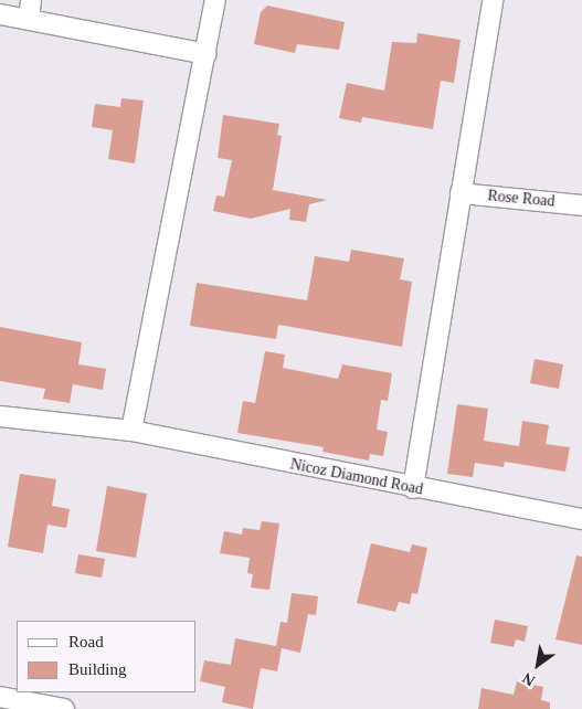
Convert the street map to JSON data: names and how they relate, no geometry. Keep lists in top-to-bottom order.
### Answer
{
  "streets": {
    "street": ["Rose Road", "Nicoz Diamond Road"]
  },
  "legend": ["Road", "Building"],
  "north": "bottom left"
}
